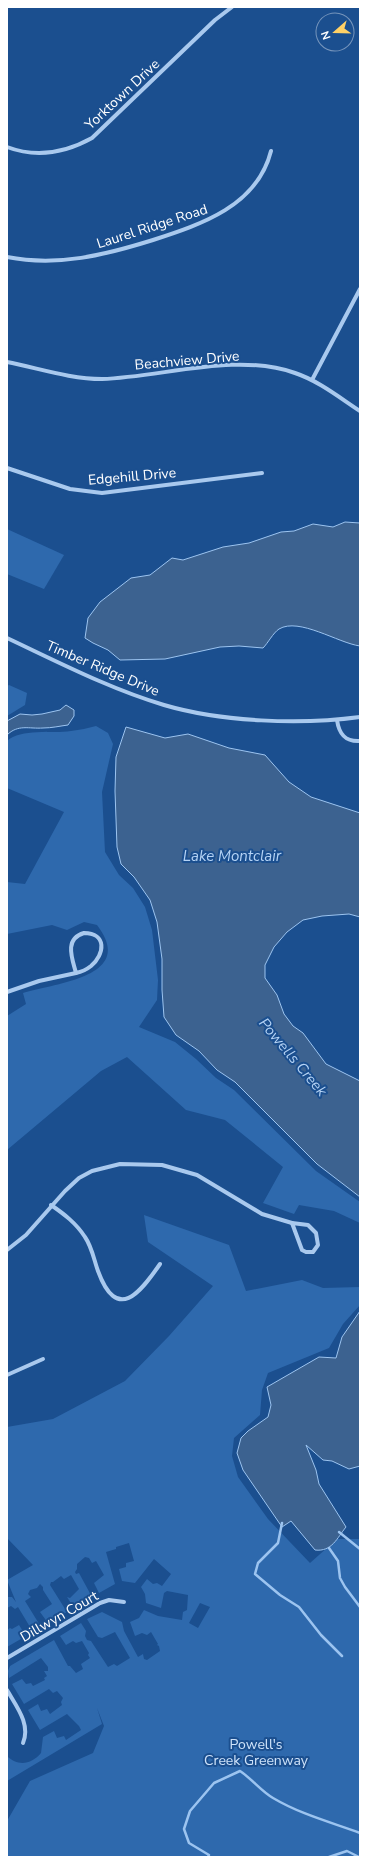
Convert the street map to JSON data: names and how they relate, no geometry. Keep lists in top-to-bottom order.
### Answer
{
  "streets": {
    "street": [
      "Yorktown Drive",
      "Laurel Ridge Road",
      "Beachview Drive",
      "Edgehill Drive",
      "Timber Ridge Drive",
      "Dillwyn Court"
    ]
  },
  "water": ["Lake Montclair", "Powells Creek"],
  "parks": ["Powell's Creek Greenway"],
  "north": "left"
}
